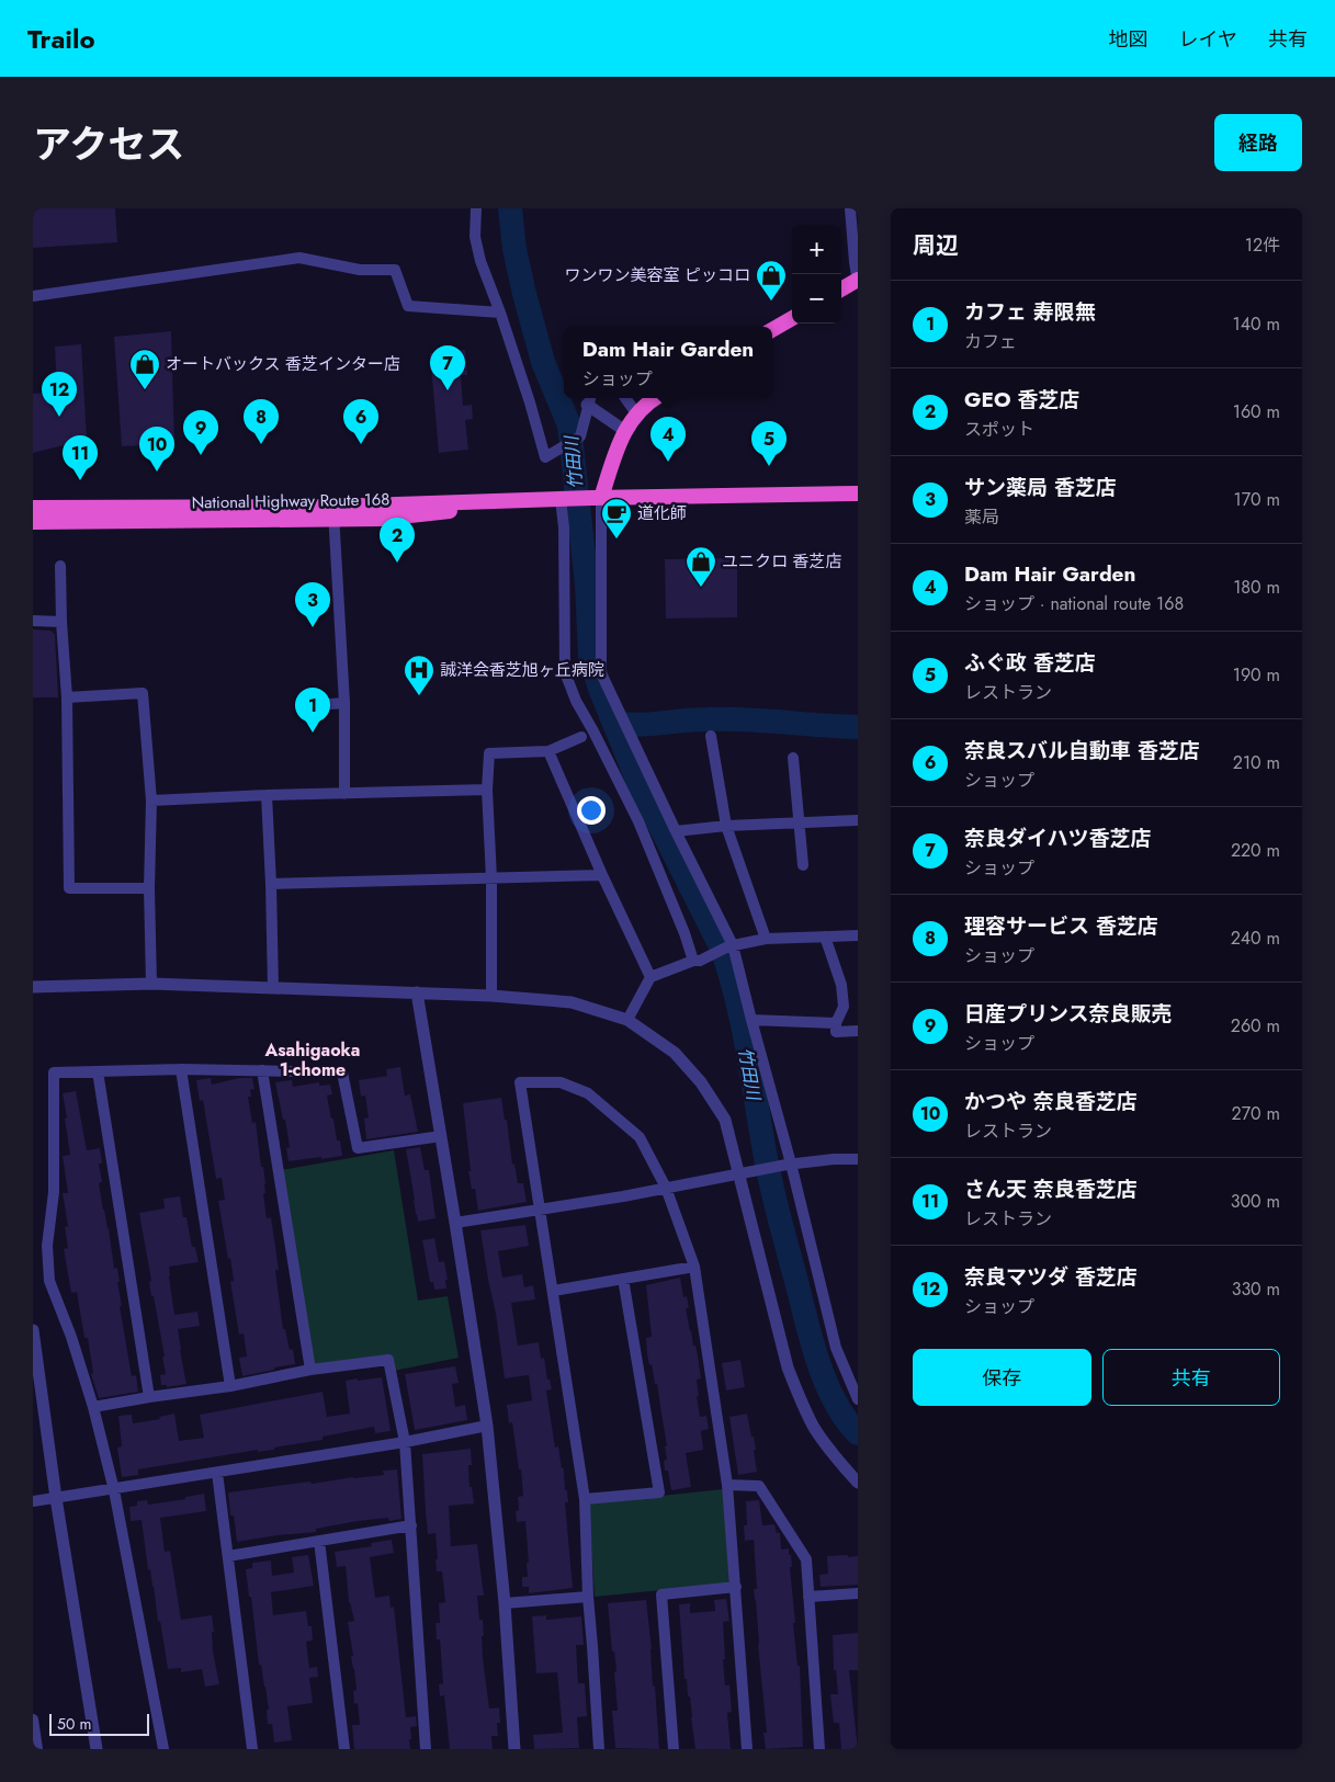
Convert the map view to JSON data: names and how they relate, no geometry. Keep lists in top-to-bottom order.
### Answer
{
  "streets": {
    "highway": ["National Highway Route 168"]
  },
  "districts": ["Asahigaoka 1-chome"],
  "water": ["竹田川"],
  "places": {
    "shop": ["ワンワン美容室 ピッコロ", "オートバックス 香芝インター店", "ユニクロ 香芝店"],
    "cafe": ["道化師"],
    "hospital": ["誠洋会香芝旭ヶ丘病院"]
  },
  "scale_bar": "50 m",
  "page": {
    "header": "Trailo",
    "nav": ["地図", "レイヤ", "共有"],
    "title": "アクセス",
    "buttons": [
      "経路",
      ["保存", "共有"]
    ],
    "heading": ["周辺", "12件"],
    "map_buttons": ["+", "−"],
    "list": [
      {
        "mark": "1",
        "name": "カフェ 寿限無",
        "note": "カフェ",
        "value": "140 m"
      },
      {
        "mark": "2",
        "name": "GEO 香芝店",
        "note": "スポット",
        "value": "160 m"
      },
      {
        "mark": "3",
        "name": "サン薬局 香芝店",
        "note": "薬局",
        "value": "170 m"
      },
      {
        "mark": "4",
        "name": "Dam Hair Garden",
        "note": "ショップ · national route 168",
        "value": "180 m"
      },
      {
        "mark": "5",
        "name": "ふぐ政 香芝店",
        "note": "レストラン",
        "value": "190 m"
      },
      {
        "mark": "6",
        "name": "奈良スバル自動車 香芝店",
        "note": "ショップ",
        "value": "210 m"
      },
      {
        "mark": "7",
        "name": "奈良ダイハツ香芝店",
        "note": "ショップ",
        "value": "220 m"
      },
      {
        "mark": "8",
        "name": "理容サービス 香芝店",
        "note": "ショップ",
        "value": "240 m"
      },
      {
        "mark": "9",
        "name": "日産プリンス奈良販売",
        "note": "ショップ",
        "value": "260 m"
      },
      {
        "mark": "10",
        "name": "かつや 奈良香芝店",
        "note": "レストラン",
        "value": "270 m"
      },
      {
        "mark": "11",
        "name": "さん天 奈良香芝店",
        "note": "レストラン",
        "value": "300 m"
      },
      {
        "mark": "12",
        "name": "奈良マツダ 香芝店",
        "note": "ショップ",
        "value": "330 m"
      }
    ],
    "popup": ["Dam Hair Garden", "ショップ"],
    "pins": [
      "7",
      "12",
      "6",
      "8",
      "9",
      "4",
      "5",
      "10",
      "11",
      "2",
      "3",
      "1"
    ],
    "scale": "50 m"
  }
}
